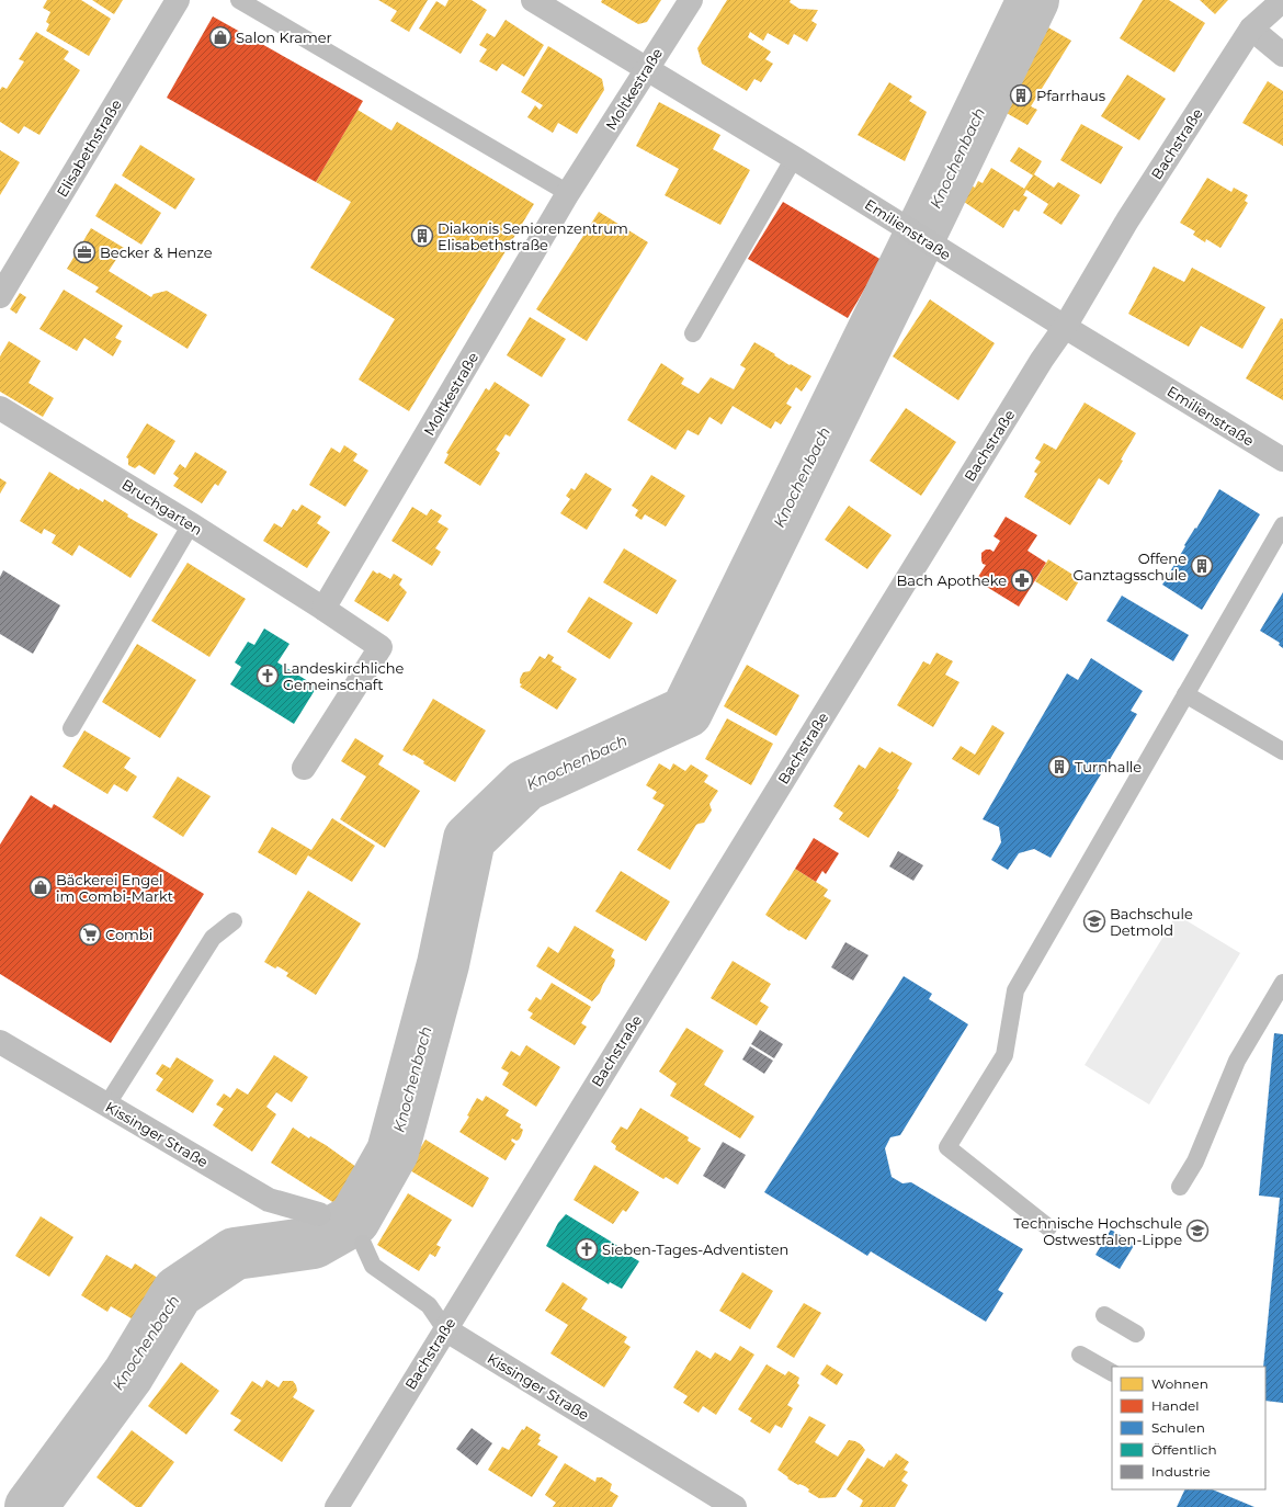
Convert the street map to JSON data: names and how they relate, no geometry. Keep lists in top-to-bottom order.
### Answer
{
  "streets": {
    "street": [
      "Moltkestraße",
      "Bachstraße",
      "Elisabethstraße",
      "Emilienstraße",
      "Bruchgarten",
      "Kissinger Straße"
    ]
  },
  "crossings": [
    ["Moltkestraße", "Emilienstraße"],
    ["Moltkestraße", "Bruchgarten"],
    ["Bachstraße", "Emilienstraße"],
    ["Bachstraße", "Kissinger Straße"]
  ],
  "water": ["Knochenbach"],
  "places": {
    "shop": ["Salon Kramer", "Bäckerei Engel im Combi-Markt"],
    "building": [
      "Pfarrhaus",
      "Diakonis Seniorenzentrum Elisabethstraße",
      "Offene Ganztagsschule",
      "Turnhalle"
    ],
    "office": ["Becker & Henze"],
    "pharmacy": ["Bach Apotheke"],
    "church": ["Landeskirchliche Gemeinschaft", "Sieben-Tages-Adventisten"],
    "school or university": ["Bachschule Detmold", "Technische Hochschule Ostwestfalen-Lippe"],
    "supermarket": ["Combi"]
  },
  "legend": [
    "Wohnen",
    "Handel",
    "Schulen",
    "Öffentlich",
    "Industrie"
  ]
}
